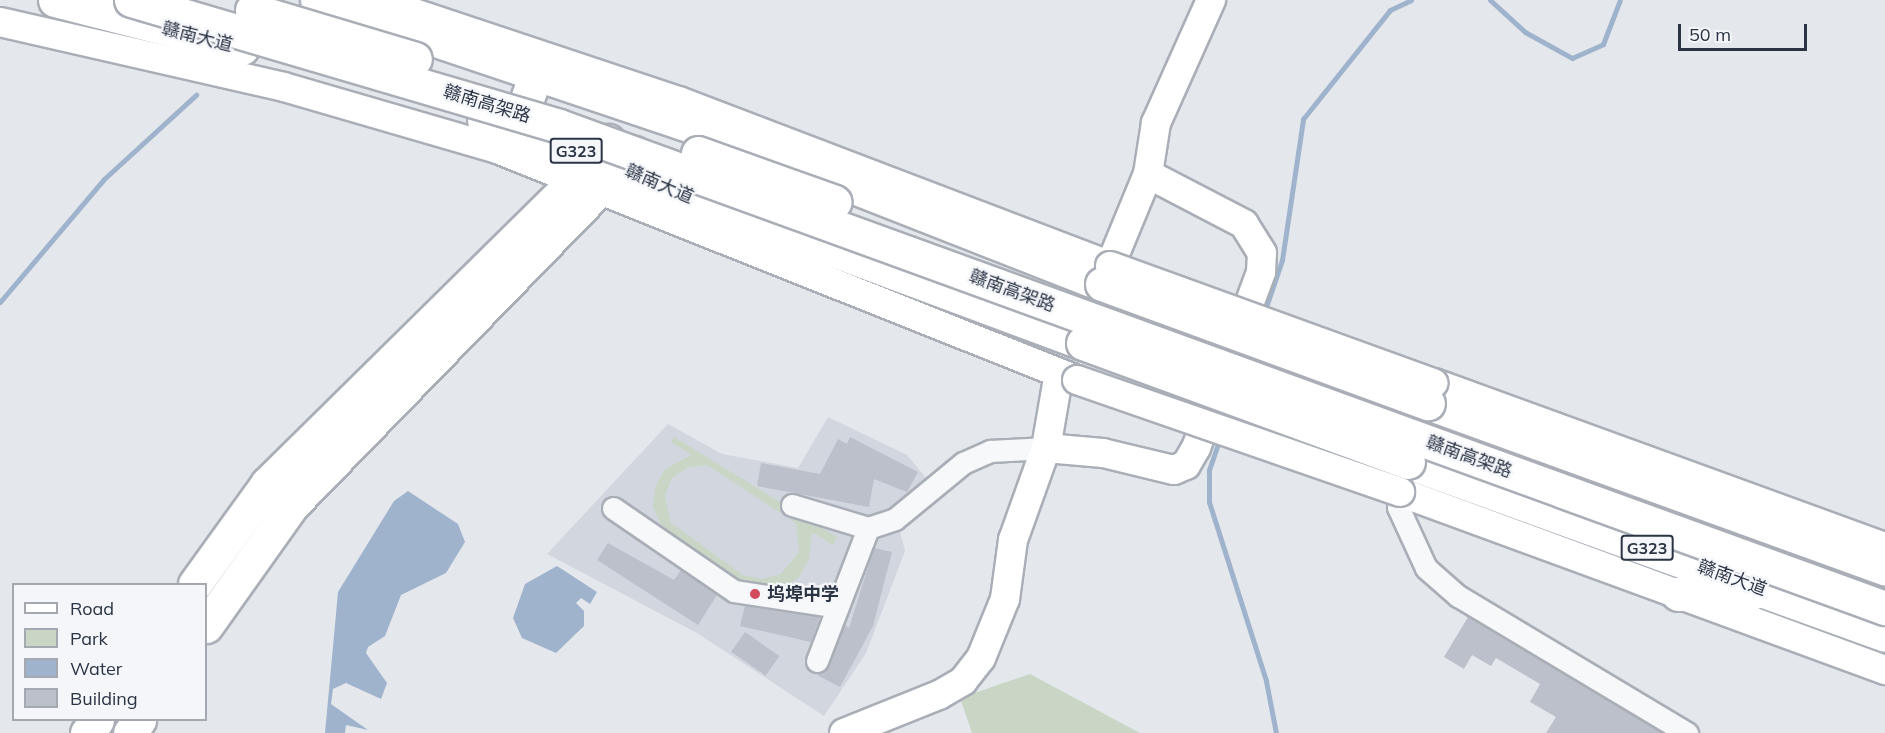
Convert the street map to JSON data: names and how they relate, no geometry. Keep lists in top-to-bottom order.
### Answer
{
  "streets": {
    "main road": ["赣南大道", "赣南高架路", "G323"]
  },
  "places": ["坞埠中学"],
  "legend": [
    "Road",
    "Park",
    "Water",
    "Building"
  ],
  "scale_bar": "50 m"
}
